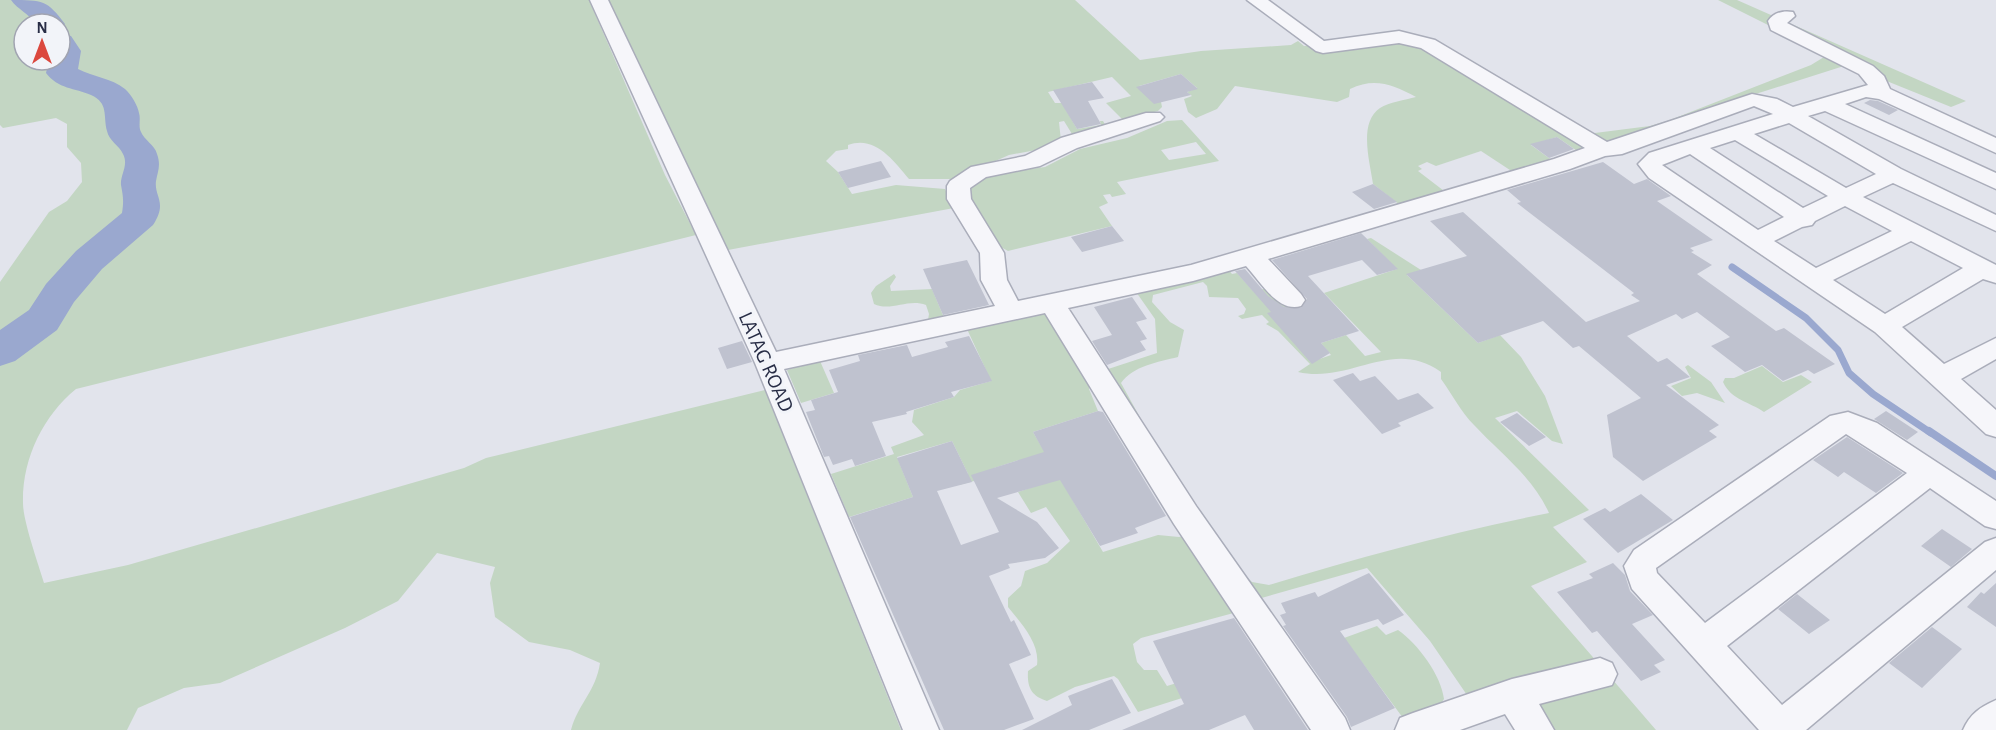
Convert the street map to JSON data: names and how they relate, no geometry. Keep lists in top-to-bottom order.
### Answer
{
  "streets": {
    "street": ["LATAG ROAD"]
  },
  "north": "top"
}
